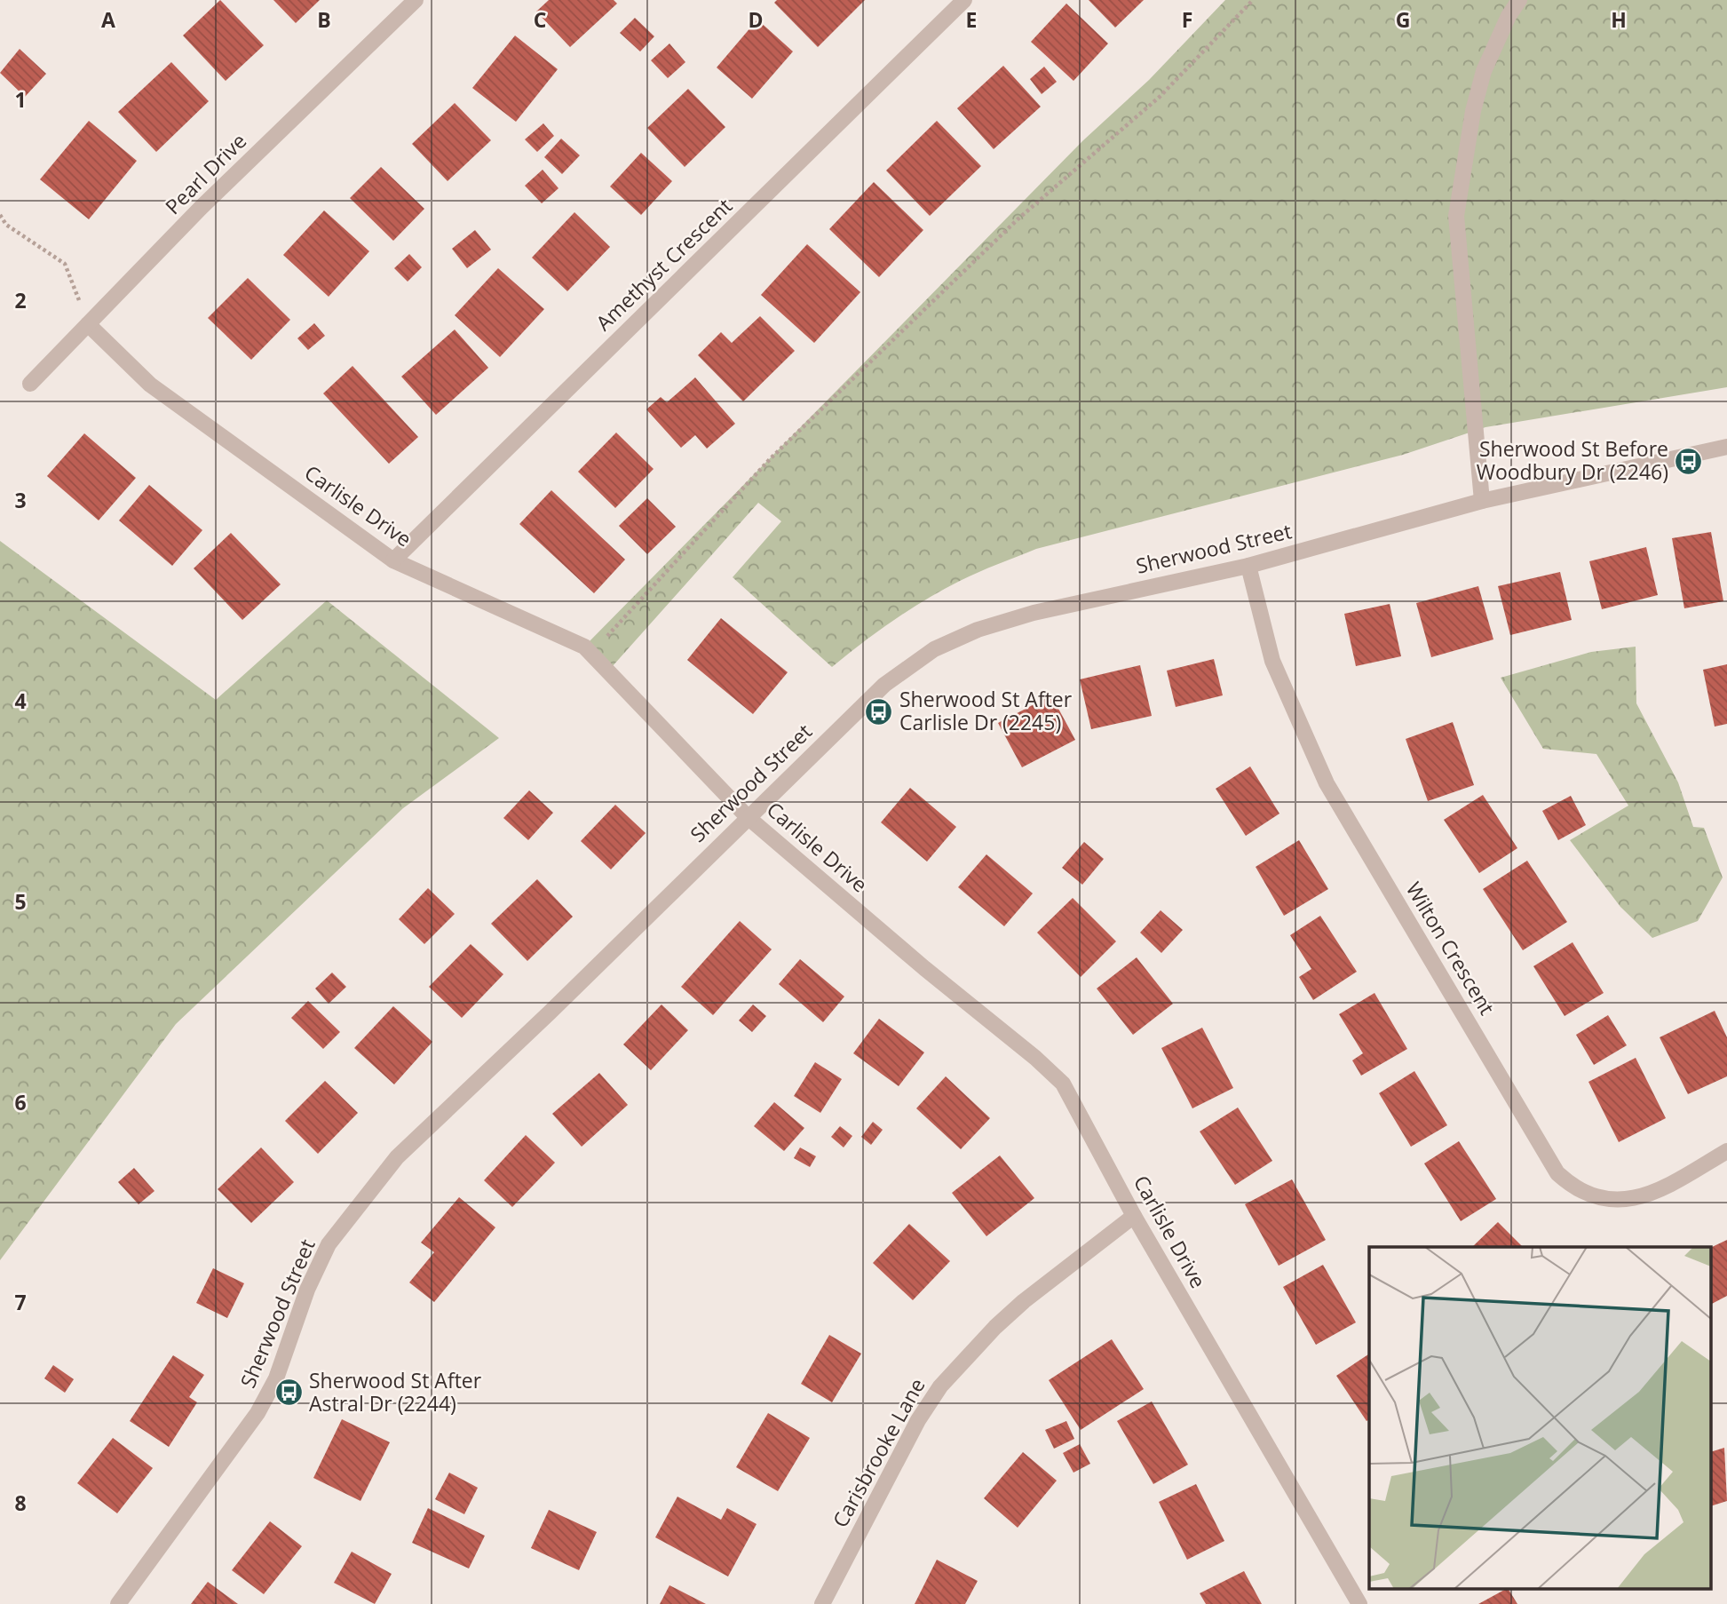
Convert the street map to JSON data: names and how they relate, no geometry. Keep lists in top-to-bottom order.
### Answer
{
  "streets": {
    "street": [
      "Pearl Drive",
      "Amethyst Crescent",
      "Carlisle Drive",
      "Sherwood Street",
      "Wilton Crescent",
      "Carisbrooke Lane"
    ]
  },
  "crossings": [
    ["Pearl Drive", "Carlisle Drive"],
    ["Amethyst Crescent", "Carlisle Drive"],
    ["Carlisle Drive", "Sherwood Street"],
    ["Carlisle Drive", "Carisbrooke Lane"],
    ["Sherwood Street", "Wilton Crescent"]
  ],
  "places": {
    "bus stop": ["Sherwood St Before Woodbury Dr (2246)", "Sherwood St After Carlisle Dr (2245)", "Sherwood St After Astral Dr (2244)"]
  },
  "grid": {
    "columns": [
      "A",
      "B",
      "C",
      "D",
      "E",
      "F",
      "G",
      "H"
    ],
    "rows": [
      "1",
      "2",
      "3",
      "4",
      "5",
      "6",
      "7",
      "8"
    ]
  }
}
